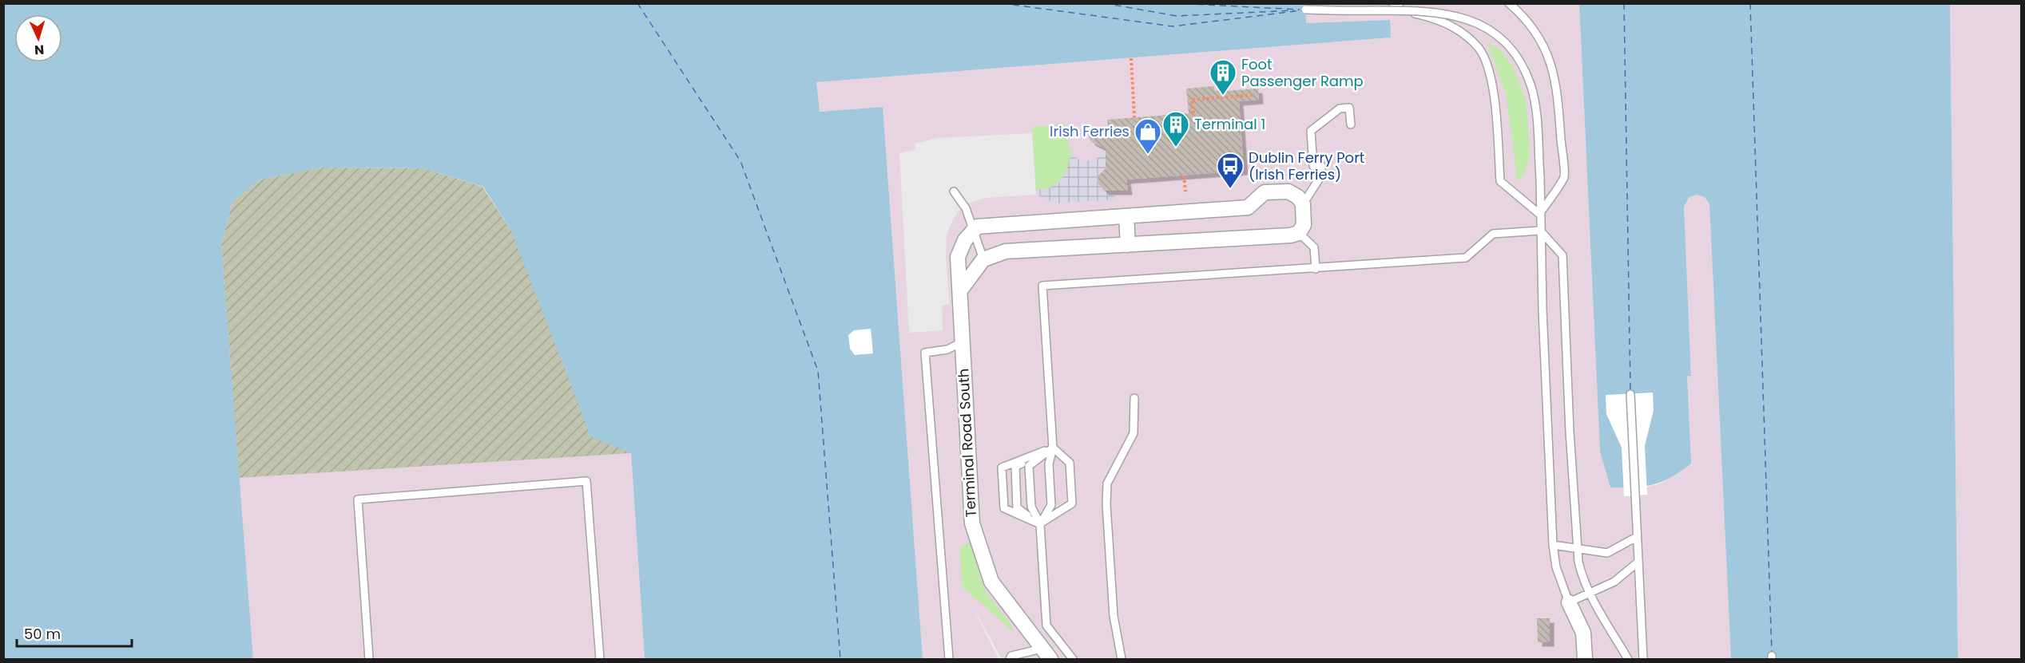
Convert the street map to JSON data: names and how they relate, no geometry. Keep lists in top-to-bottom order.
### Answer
{
  "streets": {
    "street": ["Terminal Road South"]
  },
  "places": {
    "building": ["Foot Passenger Ramp", "Terminal 1"],
    "shop": ["Irish Ferries"],
    "bus stop": ["Dublin Ferry Port (Irish Ferries)"]
  },
  "scale_bar": "50 m",
  "north": "bottom"
}
